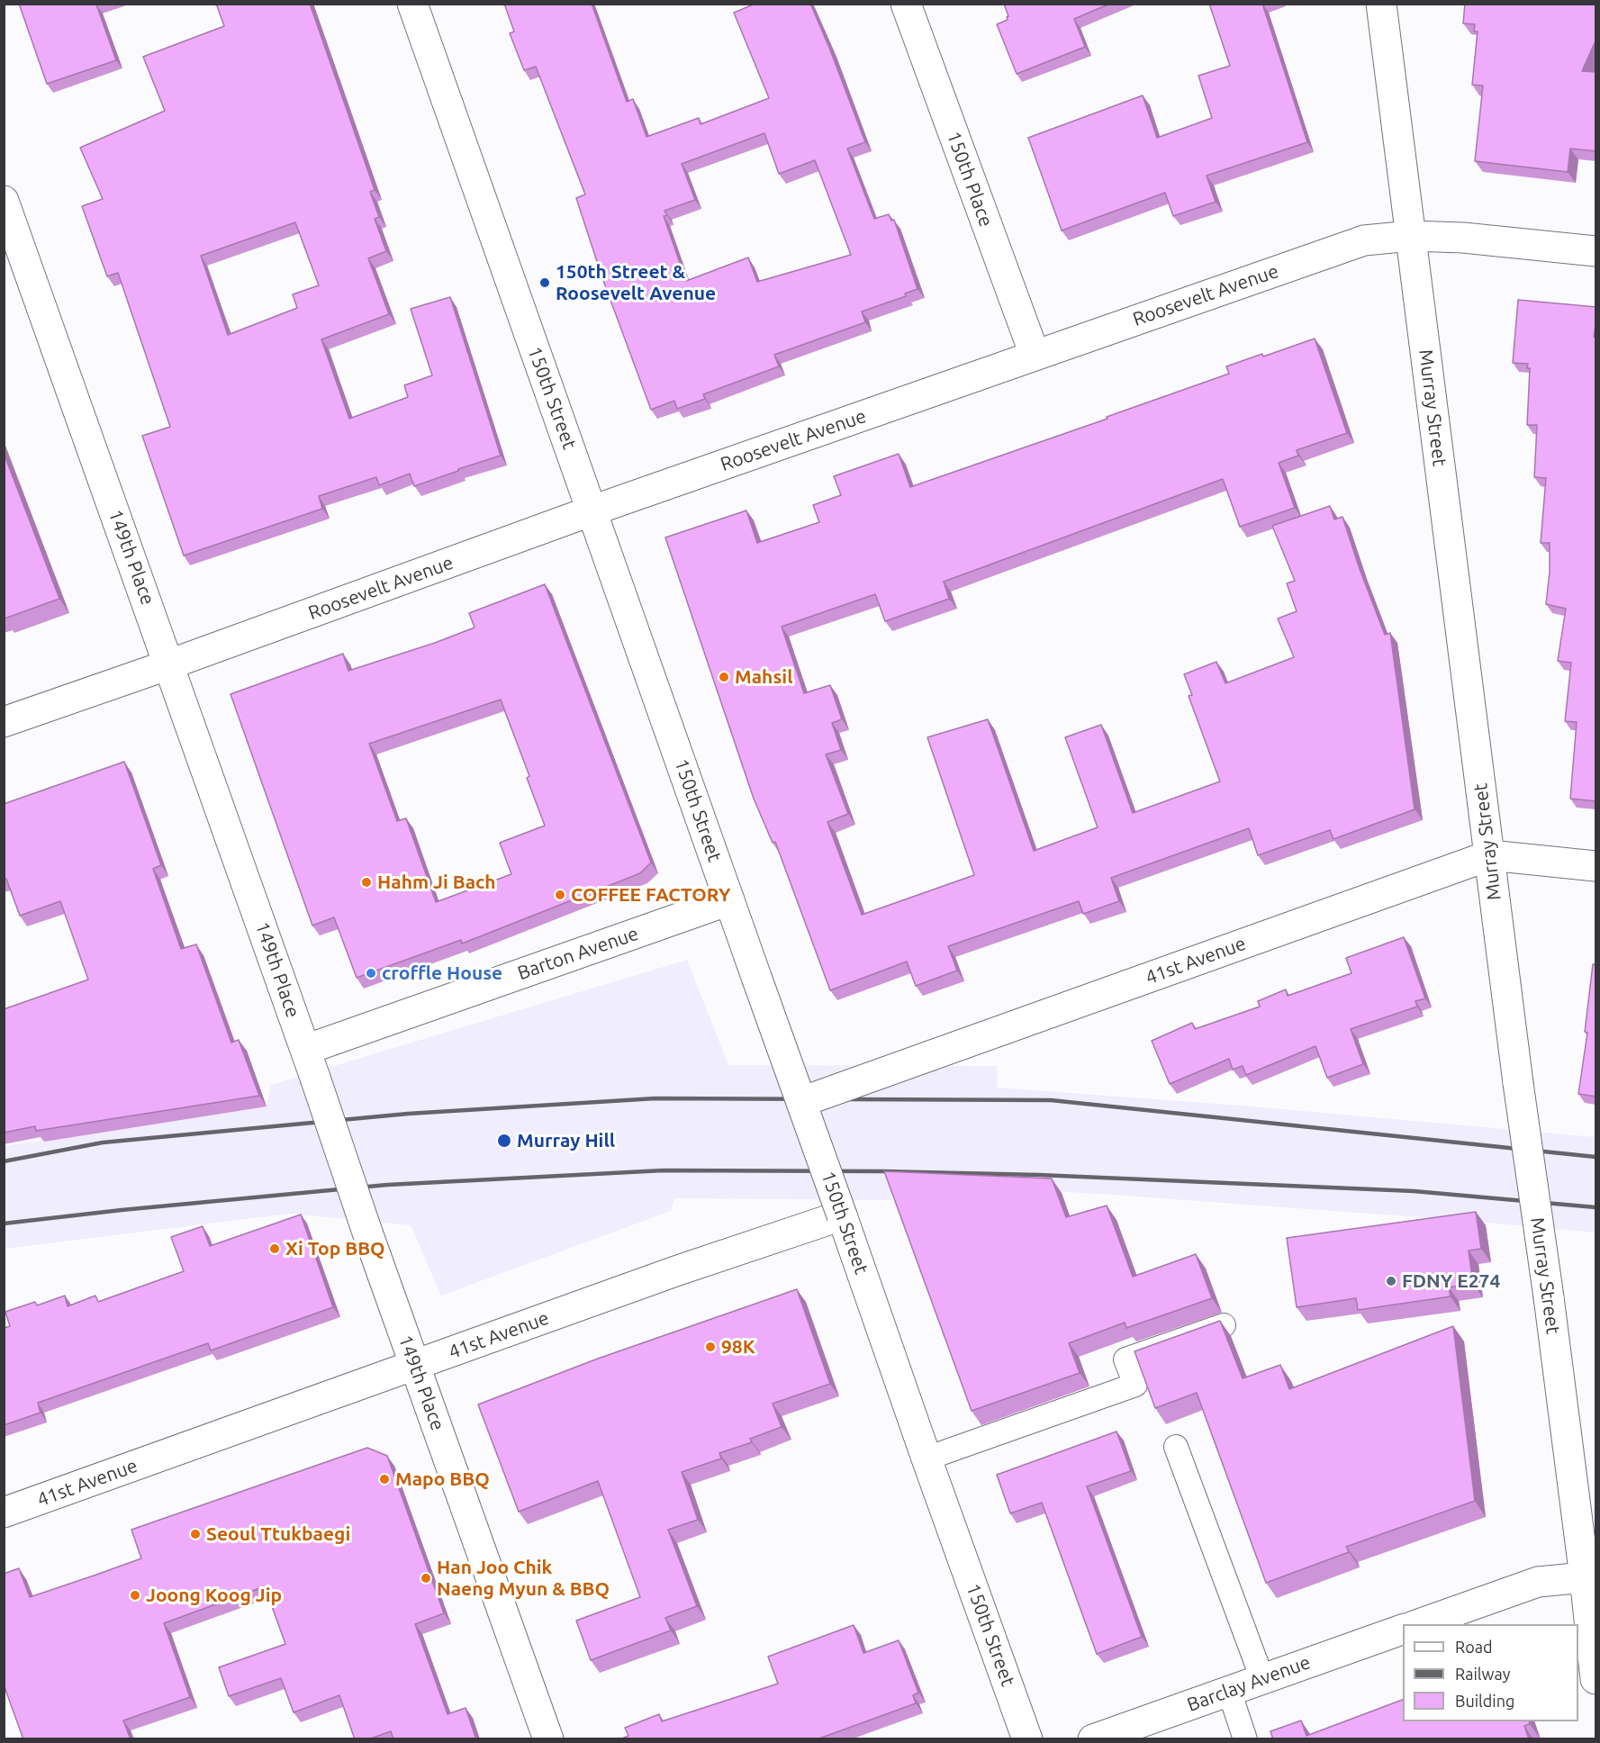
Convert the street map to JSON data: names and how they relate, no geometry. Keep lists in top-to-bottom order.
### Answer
{
  "streets": {
    "street": [
      "150th Place",
      "Roosevelt Avenue",
      "150th Street",
      "Murray Street",
      "149th Place",
      "Barton Avenue",
      "41st Avenue",
      "Barclay Avenue"
    ]
  },
  "crossings": [
    ["150th Place", "Roosevelt Avenue"],
    ["Roosevelt Avenue", "150th Street"],
    ["Roosevelt Avenue", "Murray Street"],
    ["Roosevelt Avenue", "149th Place"],
    ["150th Street", "Barton Avenue"],
    ["150th Street", "41st Avenue"],
    ["Murray Street", "41st Avenue"],
    ["149th Place", "Barton Avenue"],
    ["149th Place", "41st Avenue"]
  ],
  "places": [
    "150th Street & Roosevelt Avenue",
    "Mahsil",
    "Hahm Ji Bach",
    "COFFEE FACTORY",
    "croffle House",
    "Murray Hill",
    "Xi Top BBQ",
    "FDNY E274",
    "98K",
    "Mapo BBQ",
    "Seoul Ttukbaegi",
    "Han Joo Chik Naeng Myun & BBQ",
    "Joong Koog Jip"
  ],
  "legend": ["Road", "Railway", "Building"]
}
